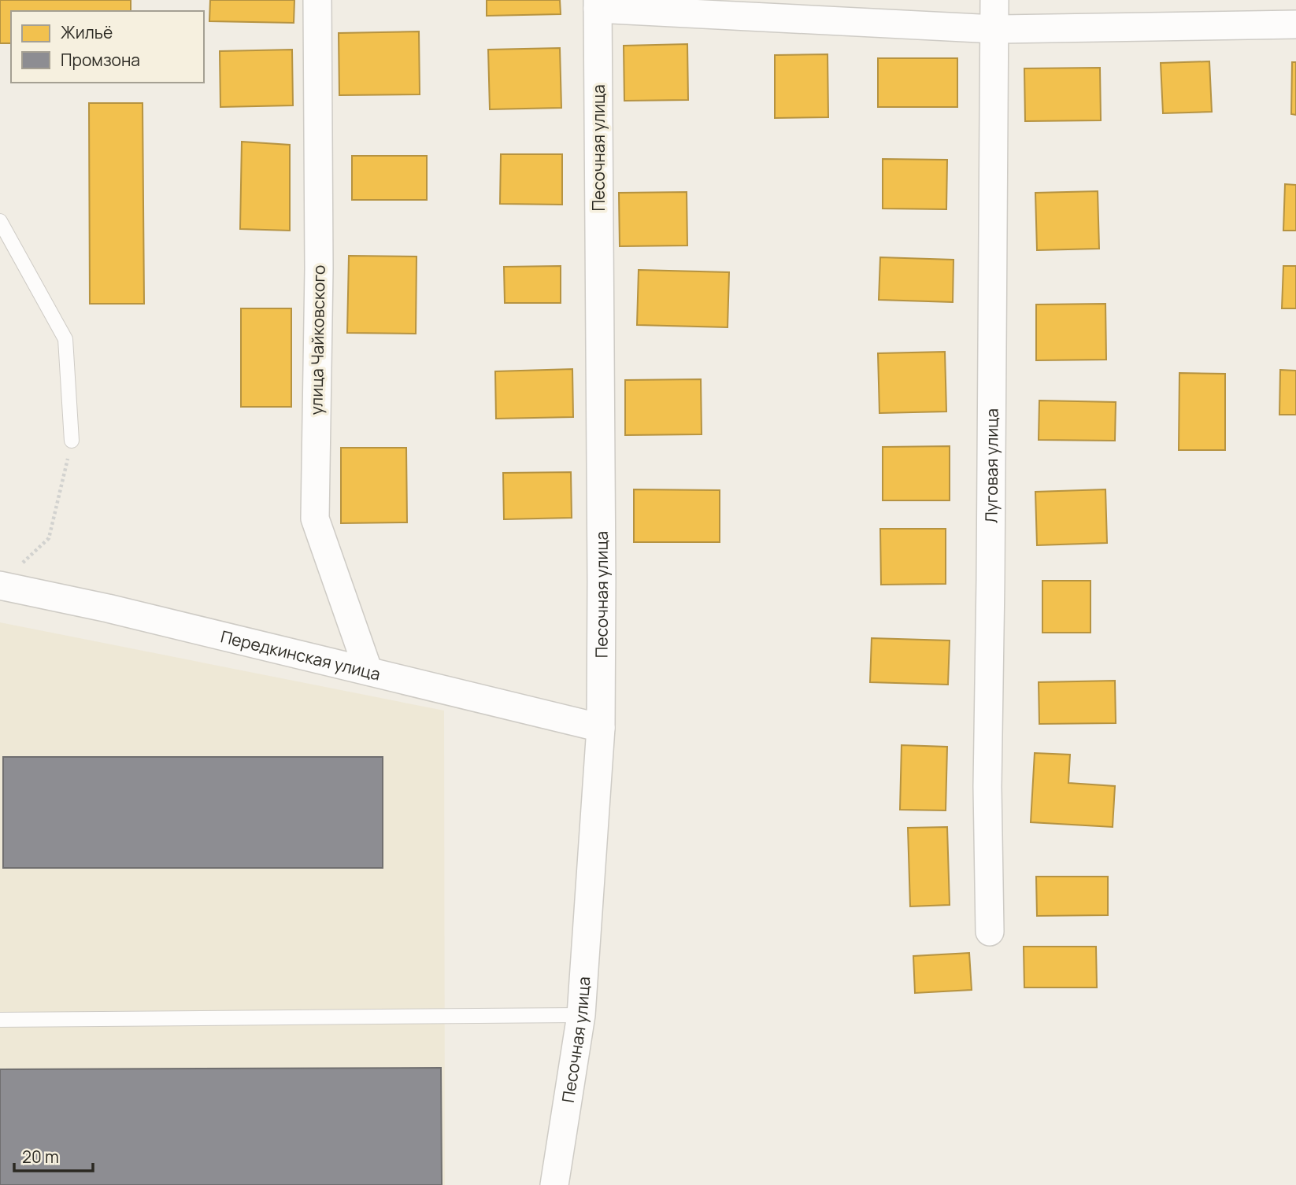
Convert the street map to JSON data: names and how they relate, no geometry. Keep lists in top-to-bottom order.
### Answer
{
  "streets": {
    "street": [
      "Песочная улица",
      "улица Чайковского",
      "Луговая улица",
      "Передкинская улица"
    ]
  },
  "crossings": [
    ["Песочная улица", "Передкинская улица"],
    ["улица Чайковского", "Передкинская улица"]
  ],
  "legend": ["Жильё", "Промзона"],
  "scale_bar": "20 m"
}
